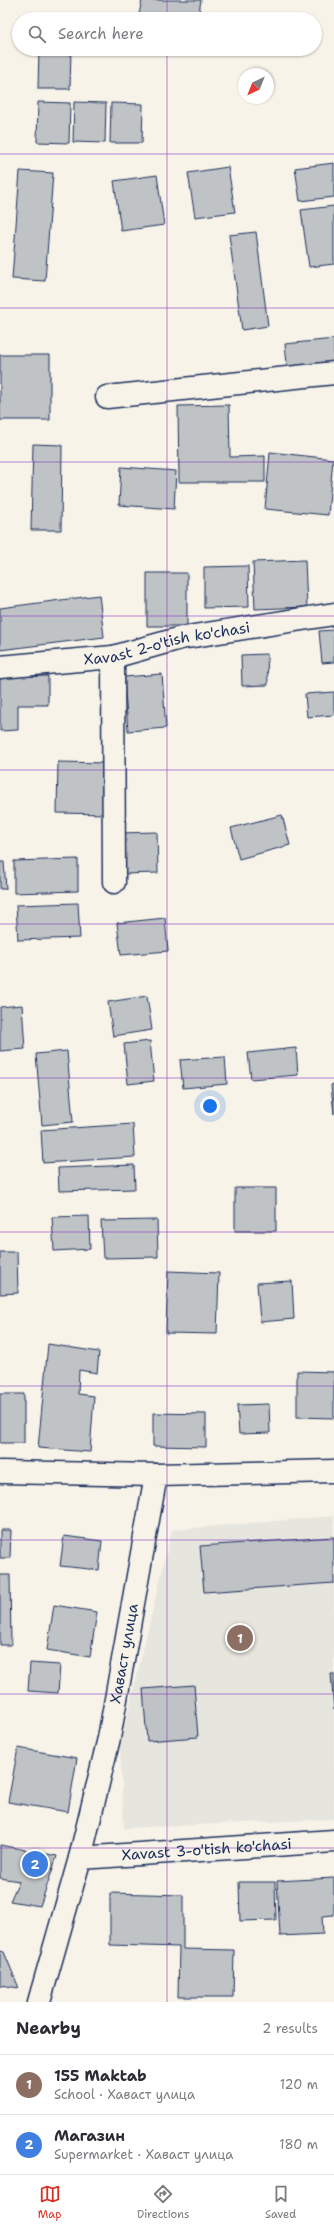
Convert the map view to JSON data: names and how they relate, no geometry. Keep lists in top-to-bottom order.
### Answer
{
  "streets": {
    "street": ["Xavast 2-o'tish ko'chasi", "Хаваст улица", "Xavast 3-o'tish ko'chasi"]
  },
  "crossings": [
    ["Хаваст улица", "Xavast 3-o'tish ko'chasi"]
  ],
  "north": "bottom left",
  "page": {
    "search": "Search here",
    "pins": ["1", "2"],
    "heading": ["Nearby", "2 results"],
    "list": [
      {
        "mark": "1",
        "name": "155 Maktab",
        "note": "School · Хаваст улица",
        "value": "120 m"
      },
      {
        "mark": "2",
        "name": "Магазин",
        "note": "Supermarket · Хаваст улица",
        "value": "180 m"
      }
    ],
    "nav": ["Map", "Directions", "Saved"]
  }
}
